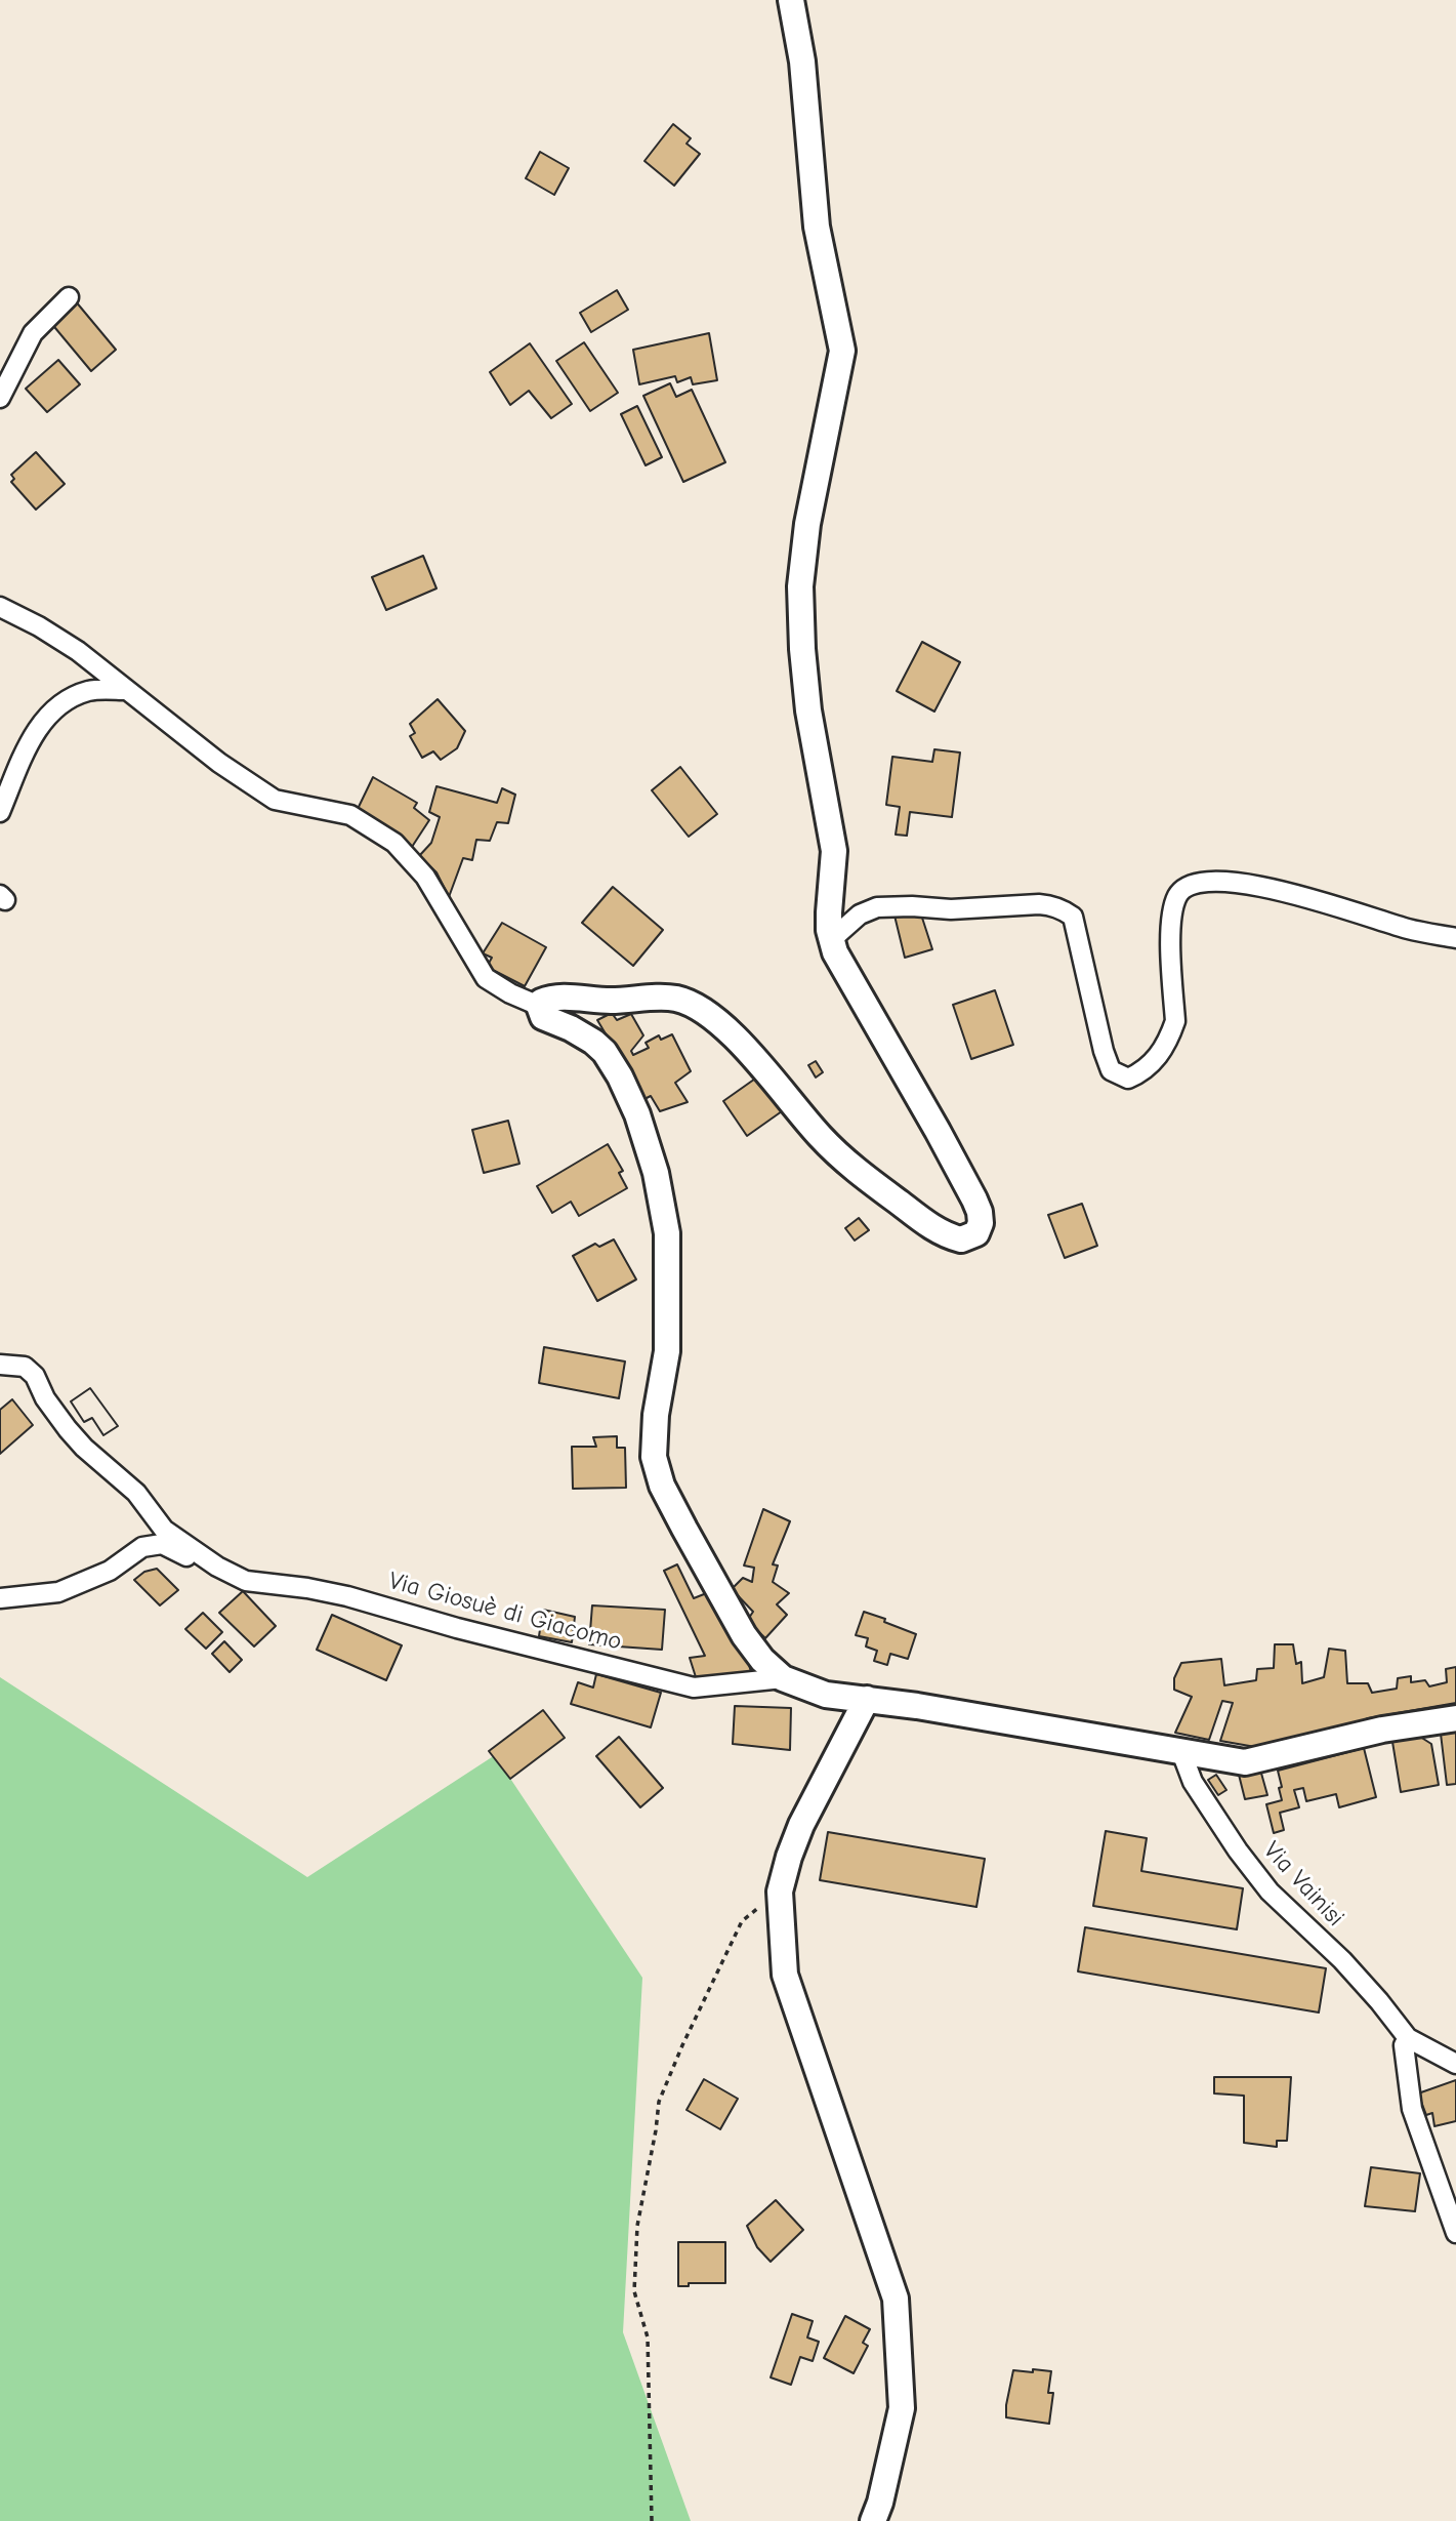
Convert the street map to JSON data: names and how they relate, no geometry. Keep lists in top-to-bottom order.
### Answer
{
  "streets": {
    "street": ["Via Giosuè di Giacomo", "Via Vainisi"]
  }
}
